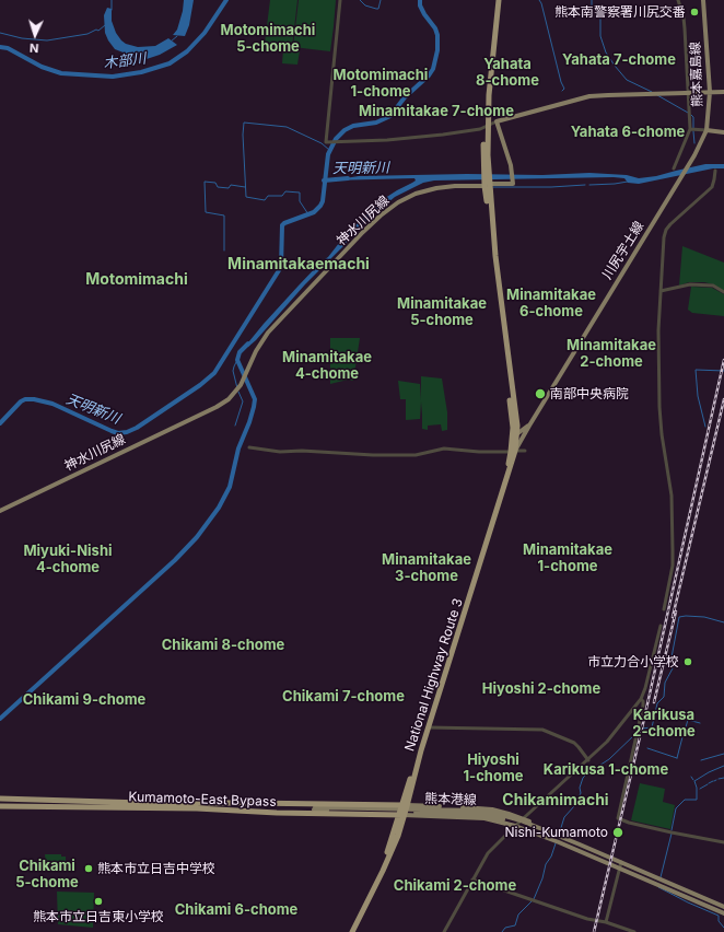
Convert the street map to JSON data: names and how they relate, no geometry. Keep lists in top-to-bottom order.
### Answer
{
  "streets": {
    "highway": ["National Highway Route 3", "Kumamoto-East Bypass"],
    "main road": [
      "熊本嘉島線",
      "神水川尻線",
      "川尻宇土線",
      "熊本港線"
    ]
  },
  "crossings": [
    ["熊本嘉島線", "川尻宇土線"],
    ["神水川尻線", "National Highway Route 3"],
    ["川尻宇土線", "National Highway Route 3"],
    ["National Highway Route 3", "Kumamoto-East Bypass"],
    ["National Highway Route 3", "熊本港線"],
    ["Kumamoto-East Bypass", "熊本港線"]
  ],
  "districts": [
    "Motomimachi 5-chome",
    "Yahata 7-chome",
    "Yahata 8-chome",
    "Motomimachi 1-chome",
    "Minamitakae 7-chome",
    "Yahata 6-chome",
    "Minamitakaemachi",
    "Motomimachi",
    "Minamitakae 6-chome",
    "Minamitakae 5-chome",
    "Minamitakae 2-chome",
    "Minamitakae 4-chome",
    "Minamitakae 1-chome",
    "Miyuki-Nishi 4-chome",
    "Minamitakae 3-chome",
    "Chikami 8-chome",
    "Hiyoshi 2-chome",
    "Chikami 7-chome",
    "Chikami 9-chome",
    "Karikusa 2-chome",
    "Hiyoshi 1-chome",
    "Karikusa 1-chome",
    "Chikamimachi",
    "Chikami 5-chome",
    "Chikami 2-chome",
    "Chikami 6-chome"
  ],
  "water": ["木部川", "天明新川"],
  "places": [
    "熊本南警察署川尻交番",
    "南部中央病院",
    "市立力合小学校",
    "Nishi-Kumamoto",
    "熊本市立日吉中学校",
    "熊本市立日吉東小学校"
  ],
  "north": "bottom"
}
